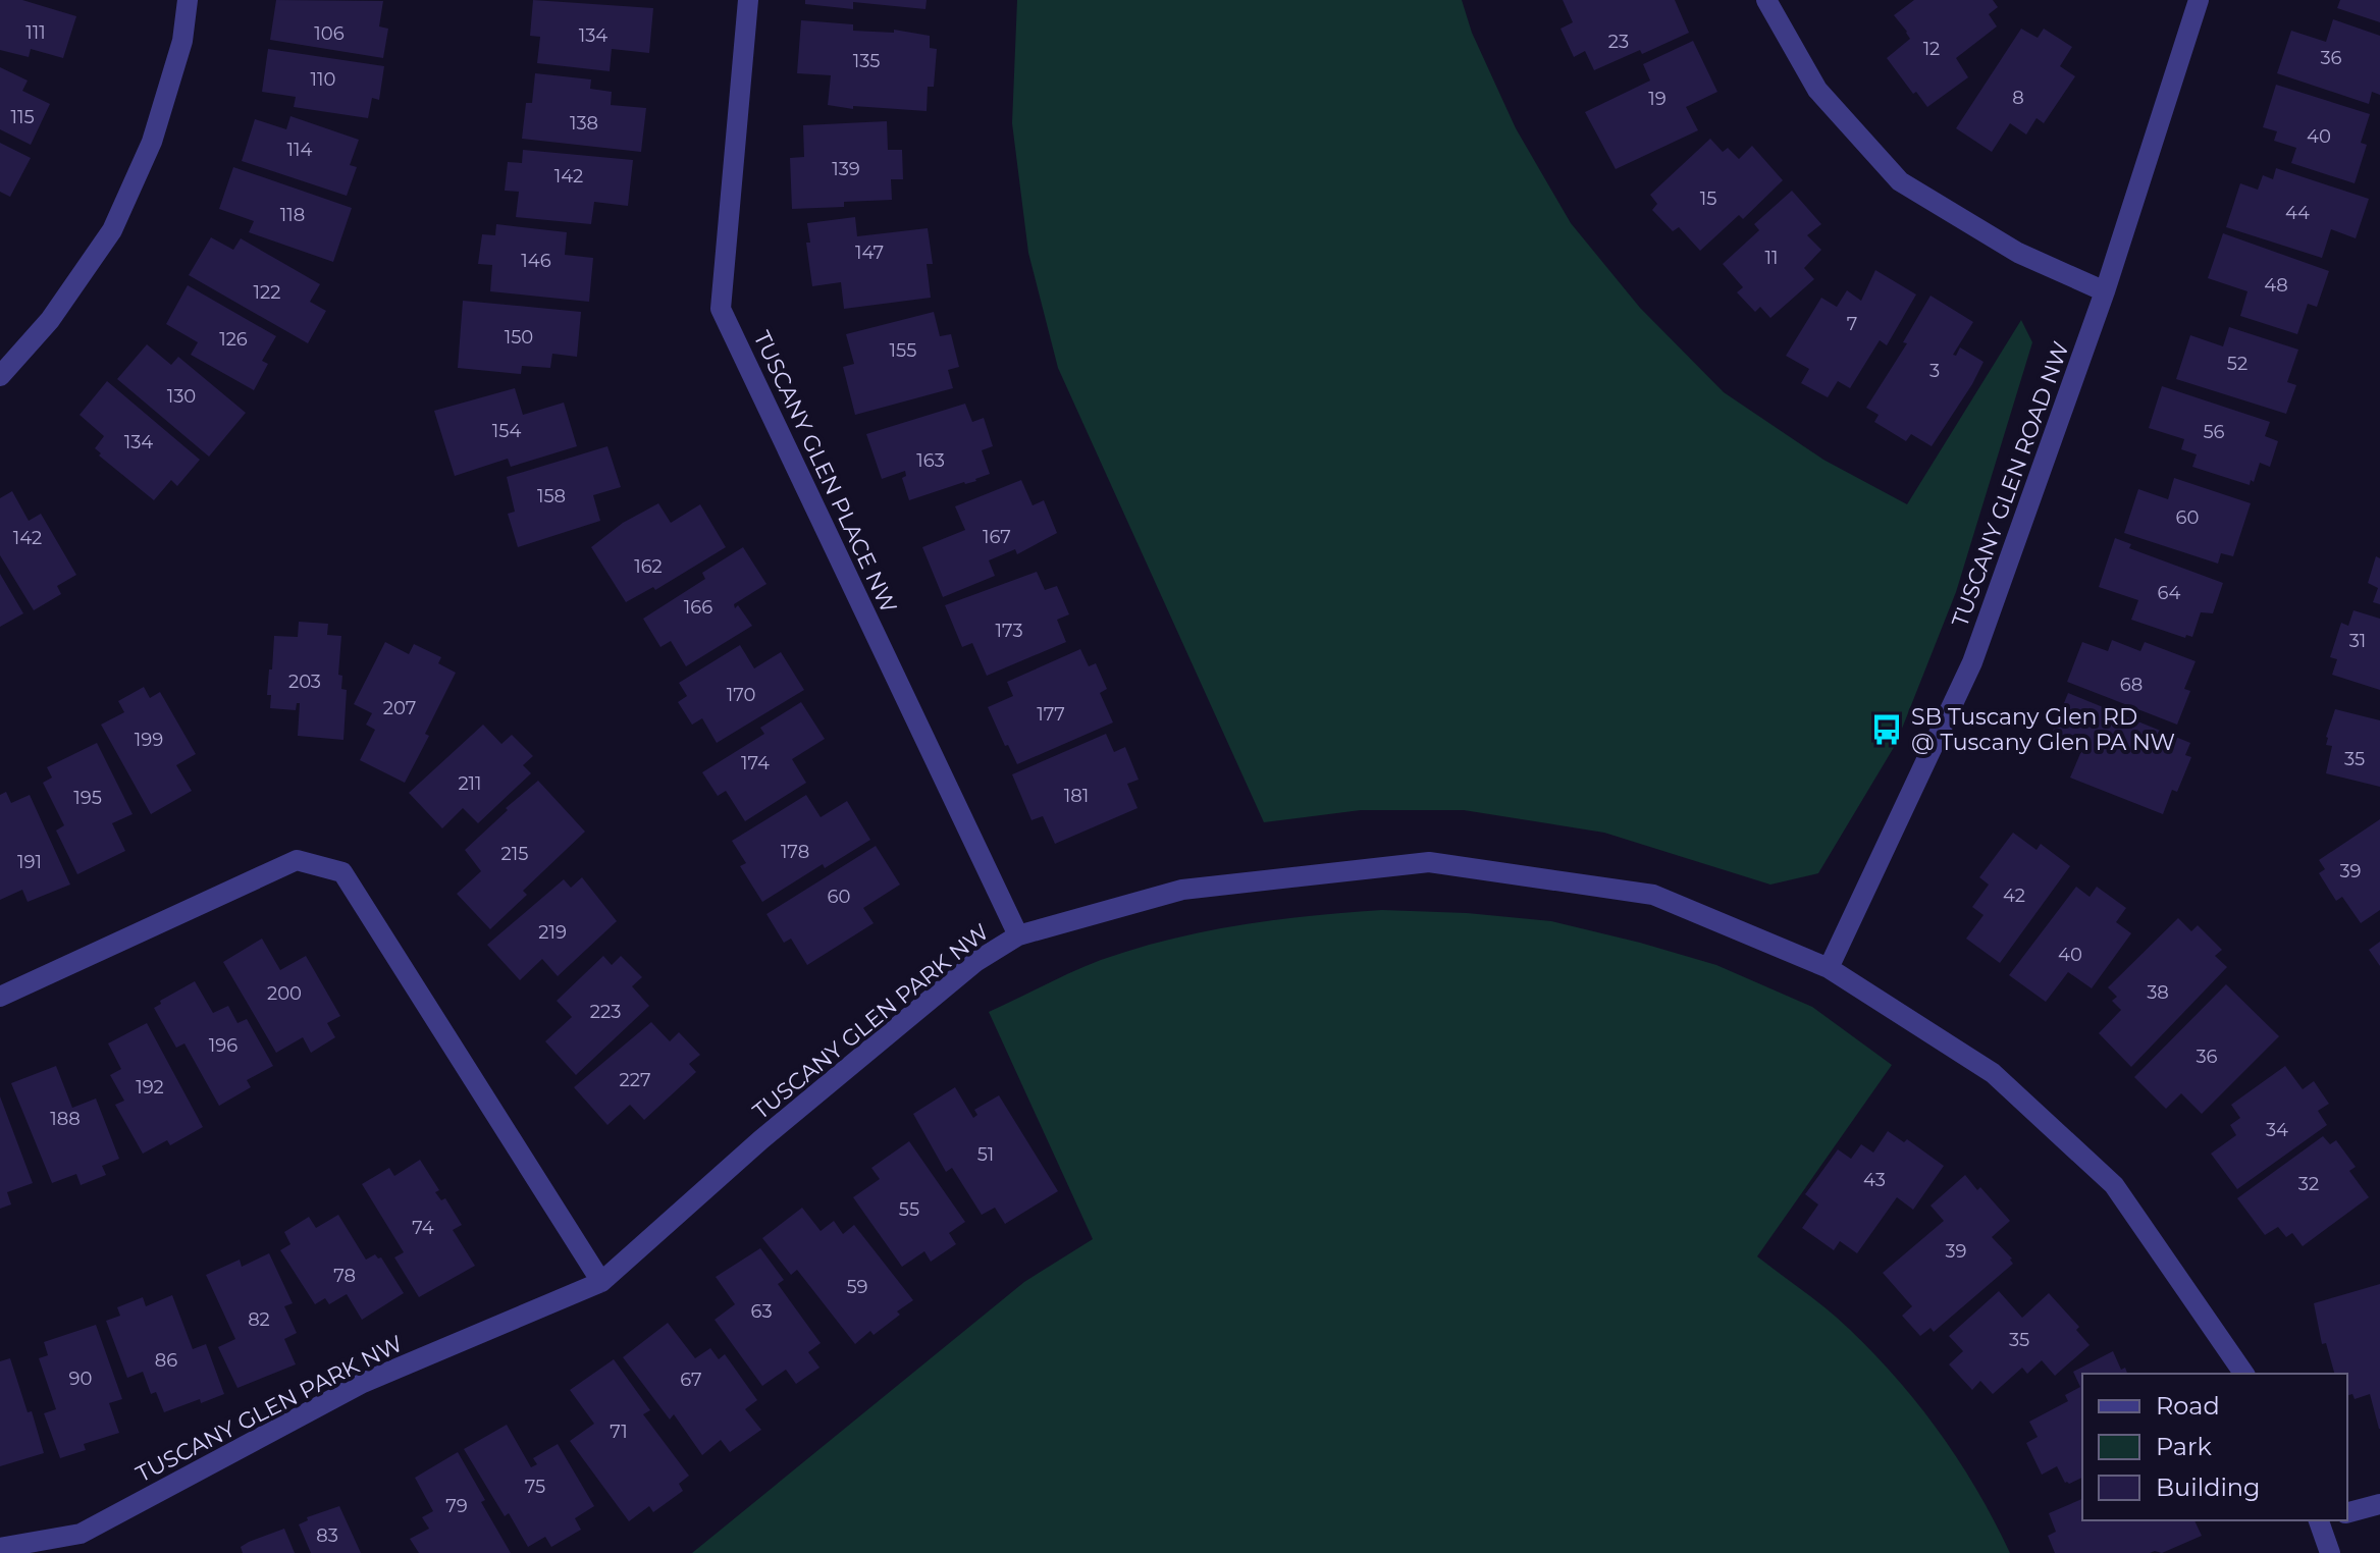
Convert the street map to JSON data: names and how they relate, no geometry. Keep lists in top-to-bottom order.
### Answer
{
  "streets": {
    "street": ["TUSCANY GLEN PLACE NW", "TUSCANY GLEN ROAD NW", "TUSCANY GLEN PARK NW"]
  },
  "crossings": [
    ["TUSCANY GLEN PLACE NW", "TUSCANY GLEN PARK NW"],
    ["TUSCANY GLEN ROAD NW", "TUSCANY GLEN PARK NW"]
  ],
  "places": {
    "bus stop": ["SB Tuscany Glen RD @ Tuscany Glen PA NW"]
  },
  "house_numbers": [
    "111",
    "106",
    "134",
    "23",
    "12",
    "36",
    "135",
    "110",
    "8",
    "19",
    "115",
    "138",
    "40",
    "114",
    "139",
    "142",
    "15",
    "44",
    "118",
    "147",
    "11",
    "146",
    "48",
    "122",
    "7",
    "150",
    "126",
    "155",
    "52",
    "3",
    "130",
    "154",
    "56",
    "134",
    "163",
    "158",
    "60",
    "167",
    "142",
    "162",
    "64",
    "166",
    "173",
    "31",
    "203",
    "68",
    "170",
    "207",
    "177",
    "199",
    "35",
    "174",
    "211",
    "181",
    "195",
    "178",
    "215",
    "191",
    "39",
    "42",
    "60",
    "219",
    "40",
    "38",
    "200",
    "223",
    "196",
    "36",
    "227",
    "192",
    "188",
    "34",
    "51",
    "43",
    "32",
    "55",
    "74",
    "39",
    "78",
    "59",
    "63",
    "82",
    "35",
    "86",
    "90",
    "67",
    "71",
    "75",
    "79",
    "83"
  ],
  "legend": ["Road", "Park", "Building"]
}
